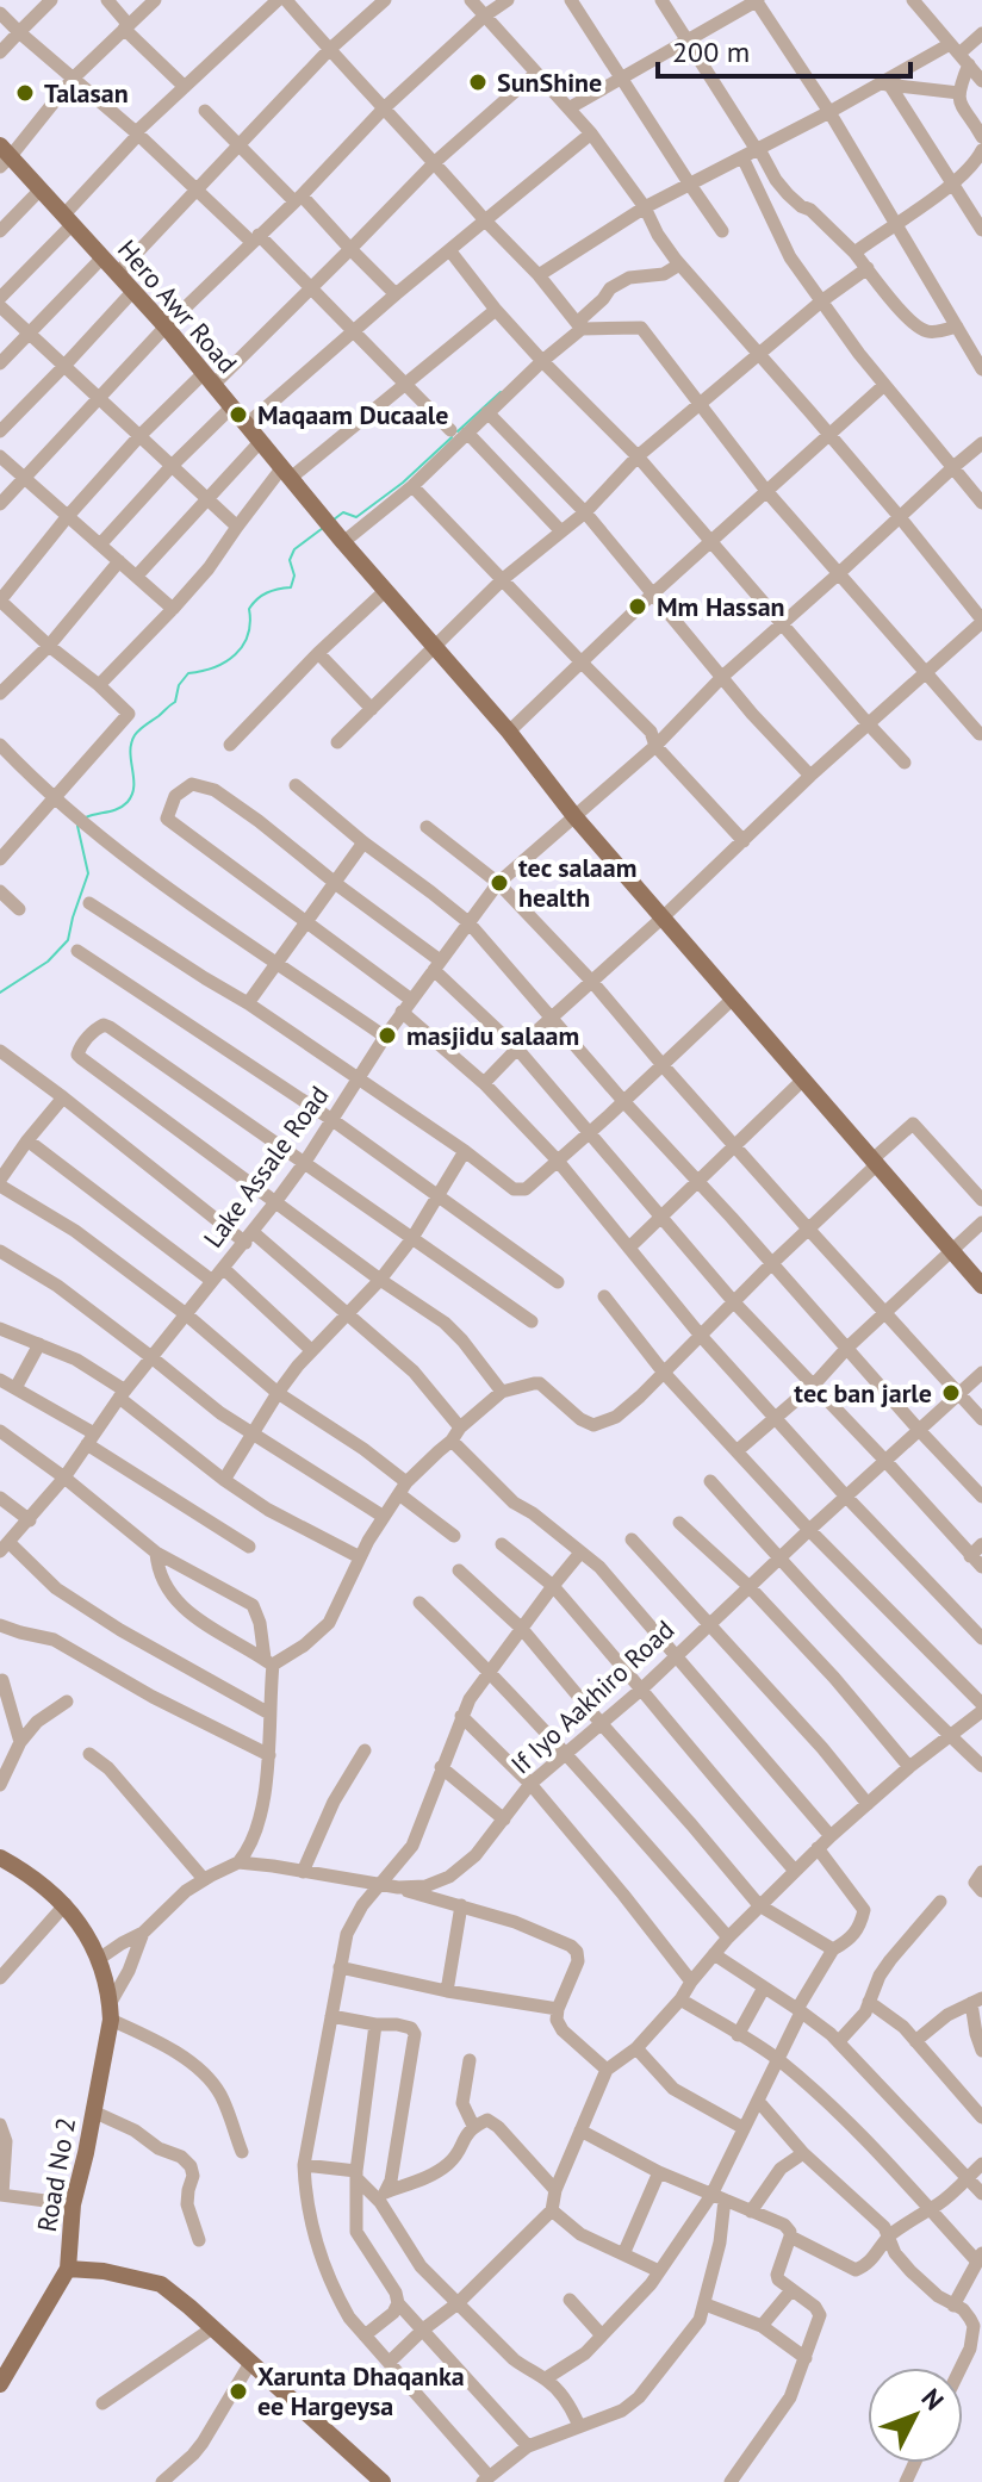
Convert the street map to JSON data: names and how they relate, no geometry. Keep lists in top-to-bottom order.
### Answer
{
  "streets": {
    "main road": ["Hero Awr Road", "Road No 2"],
    "street": ["Lake Assale Road", "If Iyo Aakhiro Road"]
  },
  "crossings": [
    ["Hero Awr Road", "Lake Assale Road"]
  ],
  "places": [
    "SunShine",
    "Talasan",
    "Maqaam Ducaale",
    "Mm Hassan",
    "tec salaam health",
    "masjidu salaam",
    "tec ban jarle",
    "Xarunta Dhaqanka ee Hargeysa"
  ],
  "scale_bar": "200 m",
  "north": "top right"
}
